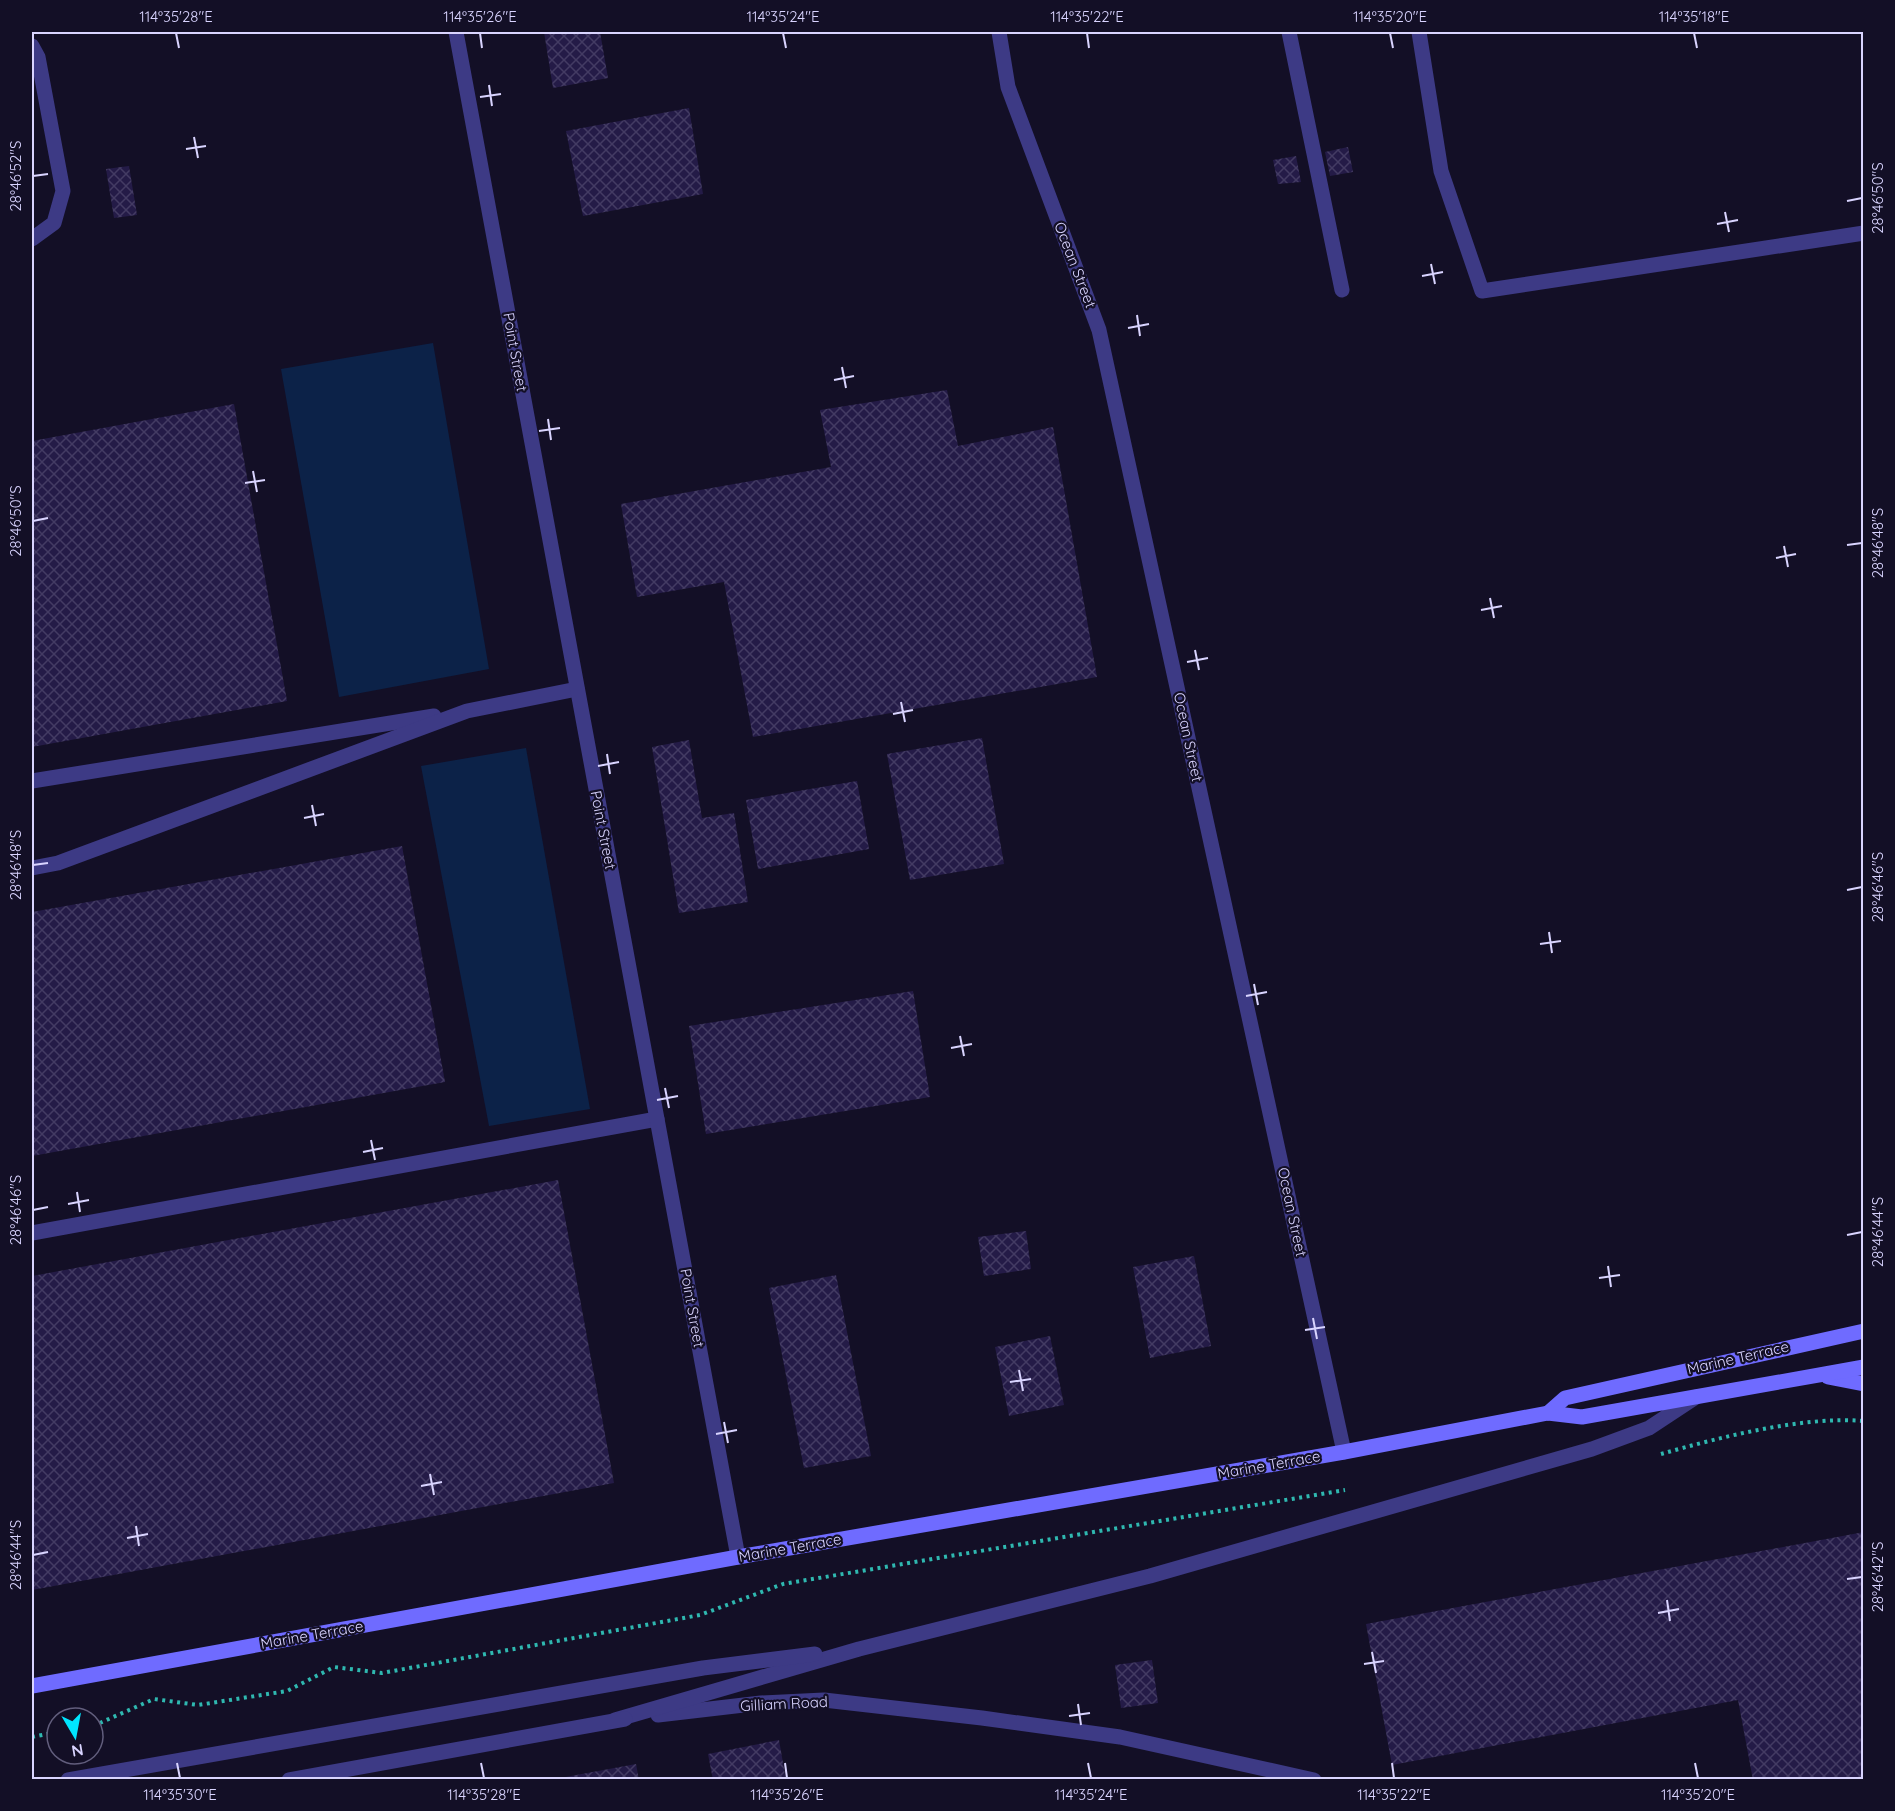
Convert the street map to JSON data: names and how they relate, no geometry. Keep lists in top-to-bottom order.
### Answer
{
  "streets": {
    "main road": ["Marine Terrace"],
    "street": ["Ocean Street", "Point Street", "Gilliam Road"]
  },
  "crossings": [
    ["Ocean Street", "Marine Terrace"],
    ["Point Street", "Marine Terrace"]
  ],
  "north": "bottom",
  "coordinates": [
    "114°35'28\"E",
    "114°35'26\"E",
    "114°35'24\"E",
    "114°35'22\"E",
    "114°35'20\"E",
    "114°35'18\"E",
    "28°46'52\"S",
    "28°46'50\"S",
    "28°46'48\"S",
    "28°46'46\"S",
    "28°46'44\"S",
    "28°46'42\"S",
    "114°35'30\"E"
  ]
}
